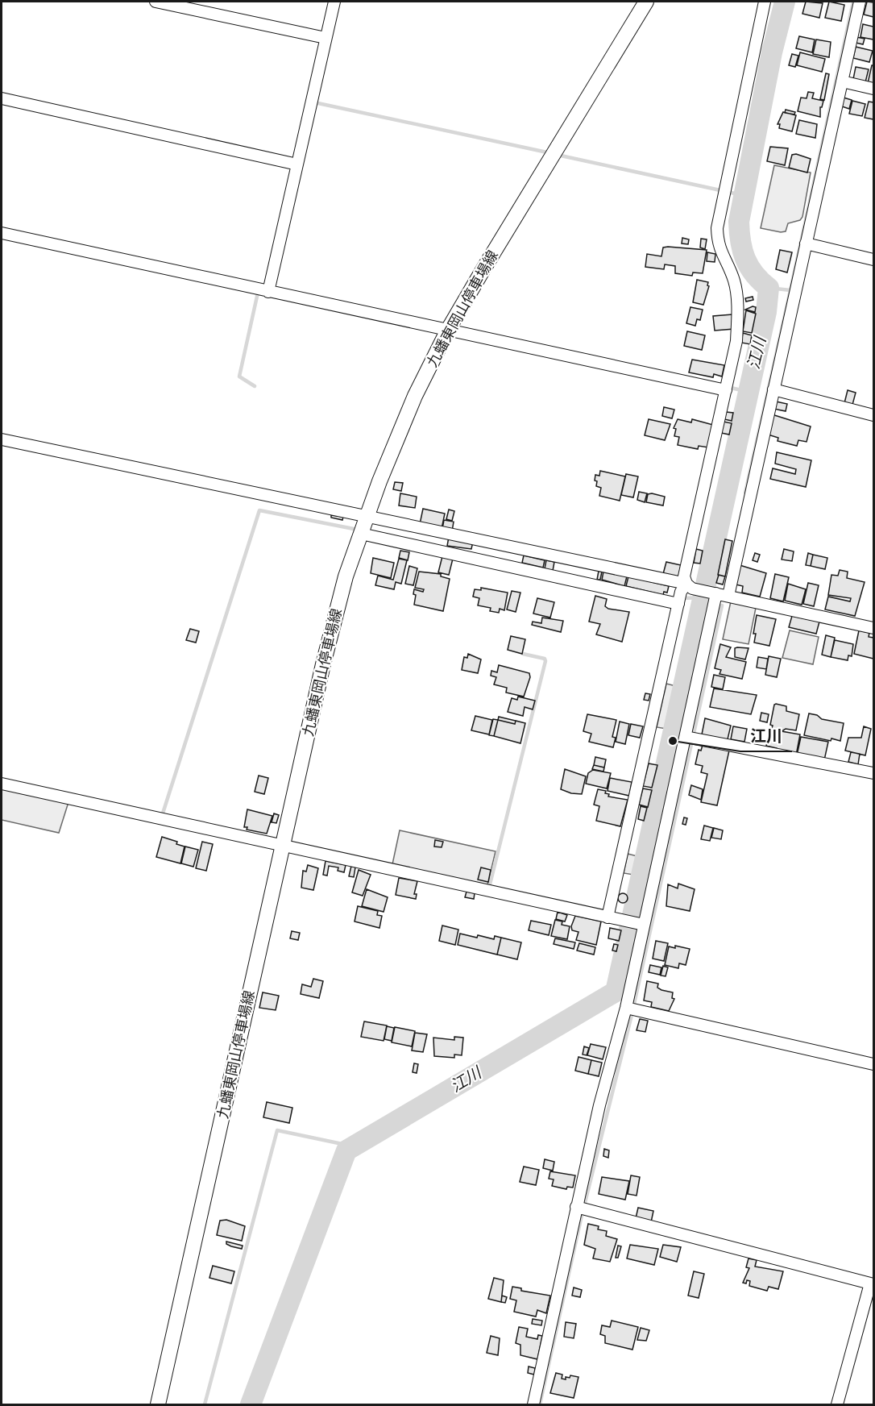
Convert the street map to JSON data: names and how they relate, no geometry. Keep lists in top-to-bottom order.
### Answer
{
  "streets": {
    "main road": ["九蟠東岡山停車場線"]
  },
  "water": ["江川"],
  "places": ["江川"]
}
